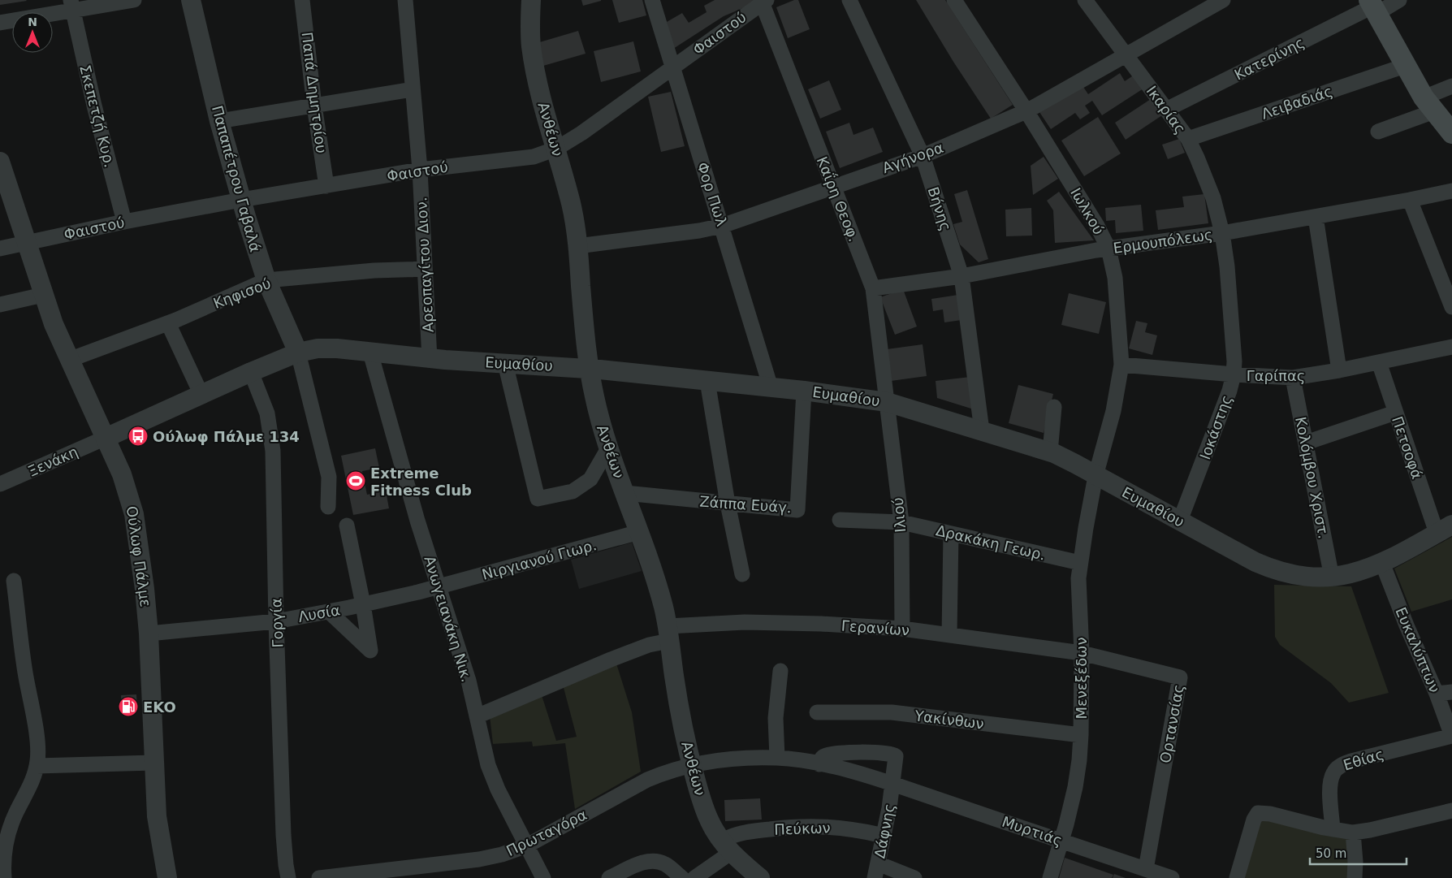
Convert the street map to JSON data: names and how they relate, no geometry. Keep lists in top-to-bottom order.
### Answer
{
  "streets": {
    "street": [
      "Φαιστού",
      "Κατερίνης",
      "Παπά Δημητρίου",
      "Λειβαδιάς",
      "Ικαρίας",
      "Σκεπετζή Κυρ.",
      "Ανθέων",
      "Αγήνορα",
      "Παπαπέτρου Γαβαλά",
      "Φορ Πωλ",
      "Καΐρη Θεοφ.",
      "Βήνης",
      "Ιωλκού",
      "Ερμουπόλεως",
      "Αρεοπαγίτου Διον.",
      "Κηφισού",
      "Ευμαθίου",
      "Γαρίπας",
      "Ιοκάστης",
      "Πετσοφά",
      "Ξενάκη",
      "Κολόμβου Χριστ.",
      "Ζάππα Ευάγ.",
      "Ιλιού",
      "Δρακάκη Γεωρ.",
      "Ούλωφ Πάλμε",
      "Νιργιανού Γιωρ.",
      "Λυσία",
      "Ανωγειανάκη Νικ.",
      "Γοργία",
      "Γερανίων",
      "Ευκαλύπτων",
      "Μενεξέδων",
      "Υακίνθων",
      "Ορτανσίας",
      "Εθίας",
      "Πεύκων",
      "Δάφνης",
      "Μυρτιάς",
      "Πρωταγόρα"
    ]
  },
  "crossings": [
    ["Φαιστού", "Παπά Δημητρίου"],
    ["Φαιστού", "Σκεπετζή Κυρ."],
    ["Φαιστού", "Ανθέων"],
    ["Φαιστού", "Παπαπέτρου Γαβαλά"],
    ["Φαιστού", "Φορ Πωλ"],
    ["Φαιστού", "Καΐρη Θεοφ."],
    ["Φαιστού", "Αρεοπαγίτου Διον."],
    ["Φαιστού", "Ούλωφ Πάλμε"],
    ["Κατερίνης", "Ικαρίας"],
    ["Λειβαδιάς", "Ικαρίας"],
    ["Ικαρίας", "Αγήνορα"],
    ["Ικαρίας", "Ερμουπόλεως"],
    ["Ικαρίας", "Ιοκάστης"],
    ["Ανθέων", "Αγήνορα"],
    ["Ανθέων", "Ευμαθίου"],
    ["Ανθέων", "Ζάππα Ευάγ."],
    ["Ανθέων", "Νιργιανού Γιωρ."],
    ["Ανθέων", "Γερανίων"],
    ["Ανθέων", "Πεύκων"],
    ["Ανθέων", "Μυρτιάς"],
    ["Ανθέων", "Πρωταγόρα"],
    ["Αγήνορα", "Φορ Πωλ"],
    ["Αγήνορα", "Καΐρη Θεοφ."],
    ["Αγήνορα", "Βήνης"],
    ["Αγήνορα", "Ιωλκού"],
    ["Παπαπέτρου Γαβαλά", "Κηφισού"],
    ["Παπαπέτρου Γαβαλά", "Ευμαθίου"],
    ["Φορ Πωλ", "Ευμαθίου"],
    ["Καΐρη Θεοφ.", "Ερμουπόλεως"],
    ["Καΐρη Θεοφ.", "Ευμαθίου"],
    ["Καΐρη Θεοφ.", "Ιλιού"],
    ["Βήνης", "Ερμουπόλεως"],
    ["Βήνης", "Ευμαθίου"],
    ["Ιωλκού", "Ερμουπόλεως"],
    ["Ιωλκού", "Ευμαθίου"],
    ["Ιωλκού", "Γαρίπας"],
    ["Ιωλκού", "Μενεξέδων"],
    ["Ερμουπόλεως", "Ιοκάστης"],
    ["Αρεοπαγίτου Διον.", "Κηφισού"],
    ["Αρεοπαγίτου Διον.", "Ευμαθίου"],
    ["Κηφισού", "Ούλωφ Πάλμε"],
    ["Ευμαθίου", "Ιοκάστης"],
    ["Ευμαθίου", "Πετσοφά"],
    ["Ευμαθίου", "Ξενάκη"],
    ["Ευμαθίου", "Κολόμβου Χριστ."],
    ["Ευμαθίου", "Ζάππα Ευάγ."],
    ["Ευμαθίου", "Ιλιού"],
    ["Ευμαθίου", "Ούλωφ Πάλμε"],
    ["Ευμαθίου", "Ανωγειανάκη Νικ."],
    ["Ευμαθίου", "Γοργία"],
    ["Ευμαθίου", "Ευκαλύπτων"],
    ["Ευμαθίου", "Μενεξέδων"],
    ["Γαρίπας", "Ιοκάστης"],
    ["Γαρίπας", "Πετσοφά"],
    ["Γαρίπας", "Κολόμβου Χριστ."],
    ["Ξενάκη", "Ούλωφ Πάλμε"],
    ["Ιλιού", "Δρακάκη Γεωρ."],
    ["Ιλιού", "Γερανίων"],
    ["Δρακάκη Γεωρ.", "Μενεξέδων"],
    ["Ούλωφ Πάλμε", "Λυσία"],
    ["Νιργιανού Γιωρ.", "Λυσία"],
    ["Νιργιανού Γιωρ.", "Ανωγειανάκη Νικ."],
    ["Λυσία", "Ανωγειανάκη Νικ."],
    ["Λυσία", "Γοργία"],
    ["Ανωγειανάκη Νικ.", "Γερανίων"],
    ["Ανωγειανάκη Νικ.", "Πρωταγόρα"],
    ["Γερανίων", "Μενεξέδων"],
    ["Γερανίων", "Ορτανσίας"],
    ["Ευκαλύπτων", "Εθίας"],
    ["Μενεξέδων", "Υακίνθων"],
    ["Μενεξέδων", "Ορτανσίας"],
    ["Μενεξέδων", "Μυρτιάς"],
    ["Ορτανσίας", "Μυρτιάς"],
    ["Πεύκων", "Δάφνης"],
    ["Δάφνης", "Μυρτιάς"],
    ["Μυρτιάς", "Πρωταγόρα"]
  ],
  "places": {
    "bus stop": ["Ούλωφ Πάλμε 134"],
    "sports": ["Extreme Fitness Club"],
    "fuel station": ["EKO"]
  },
  "scale_bar": "50 m",
  "north": "top"
}
